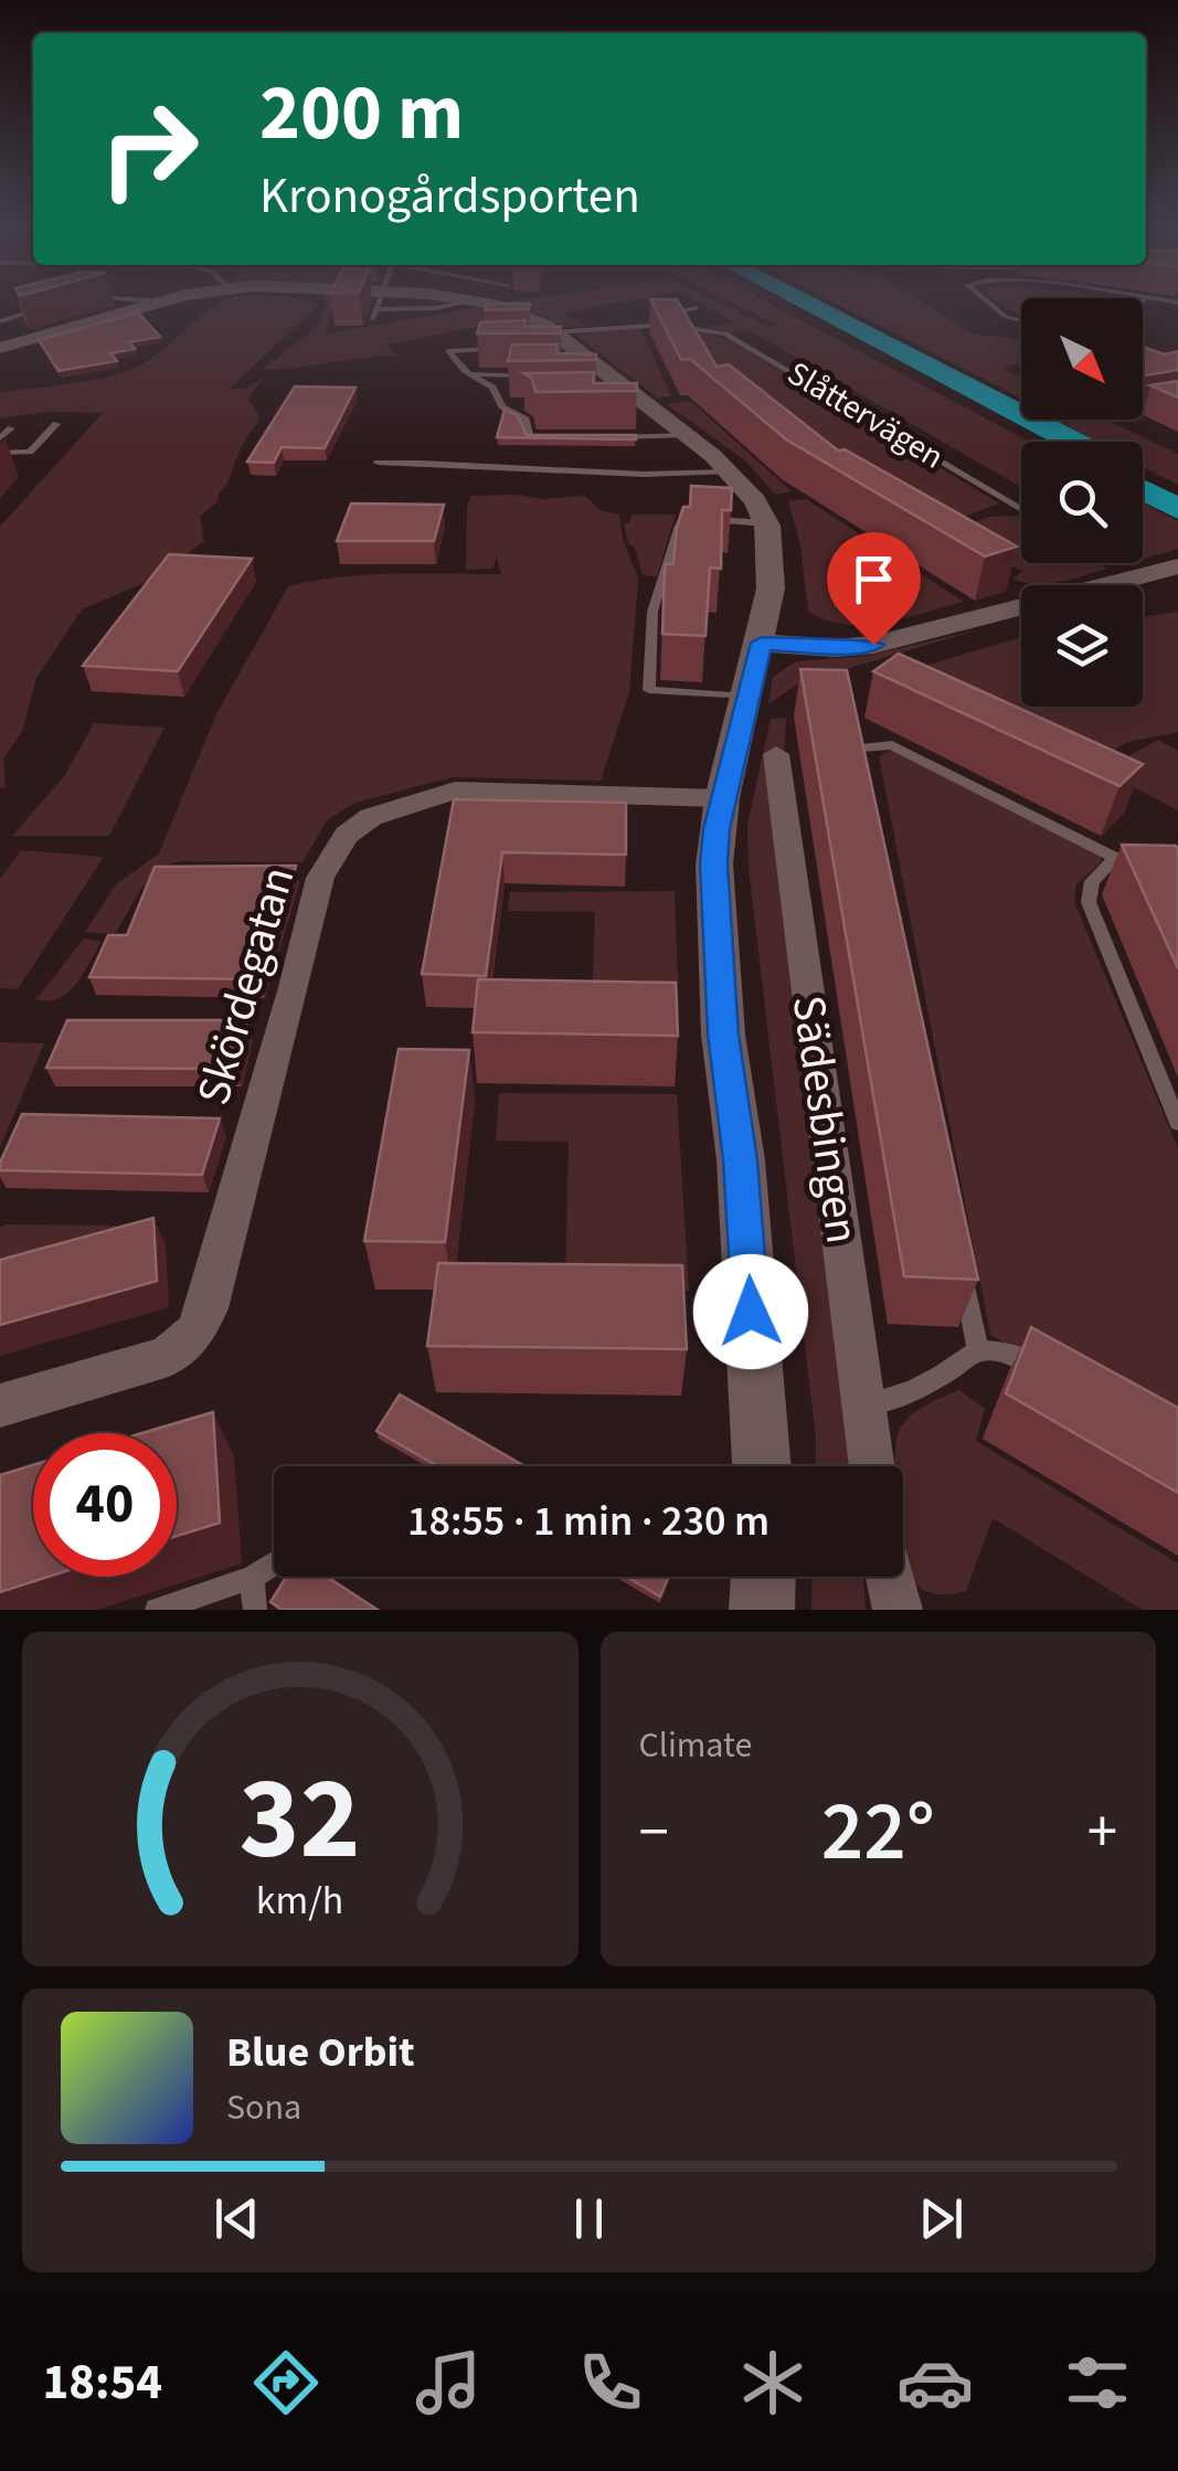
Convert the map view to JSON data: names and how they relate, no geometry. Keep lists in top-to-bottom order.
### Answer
{
  "streets": {
    "street": ["Skördegatan", "Sädesbingen"],
    "lane": ["Slåttervägen"]
  },
  "north": "bottom right",
  "page": {
    "turn": ["200 m", "Kronogårdsporten"],
    "limit": "40",
    "trip": "18:55 · 1 min · 230 m",
    "tile": "Climate",
    "heat": ["−", "22°", "+"],
    "song": ["Blue Orbit", "Sona"],
    "tabs": "18:54",
    "gauge": ["32", "km/h"]
  }
}
